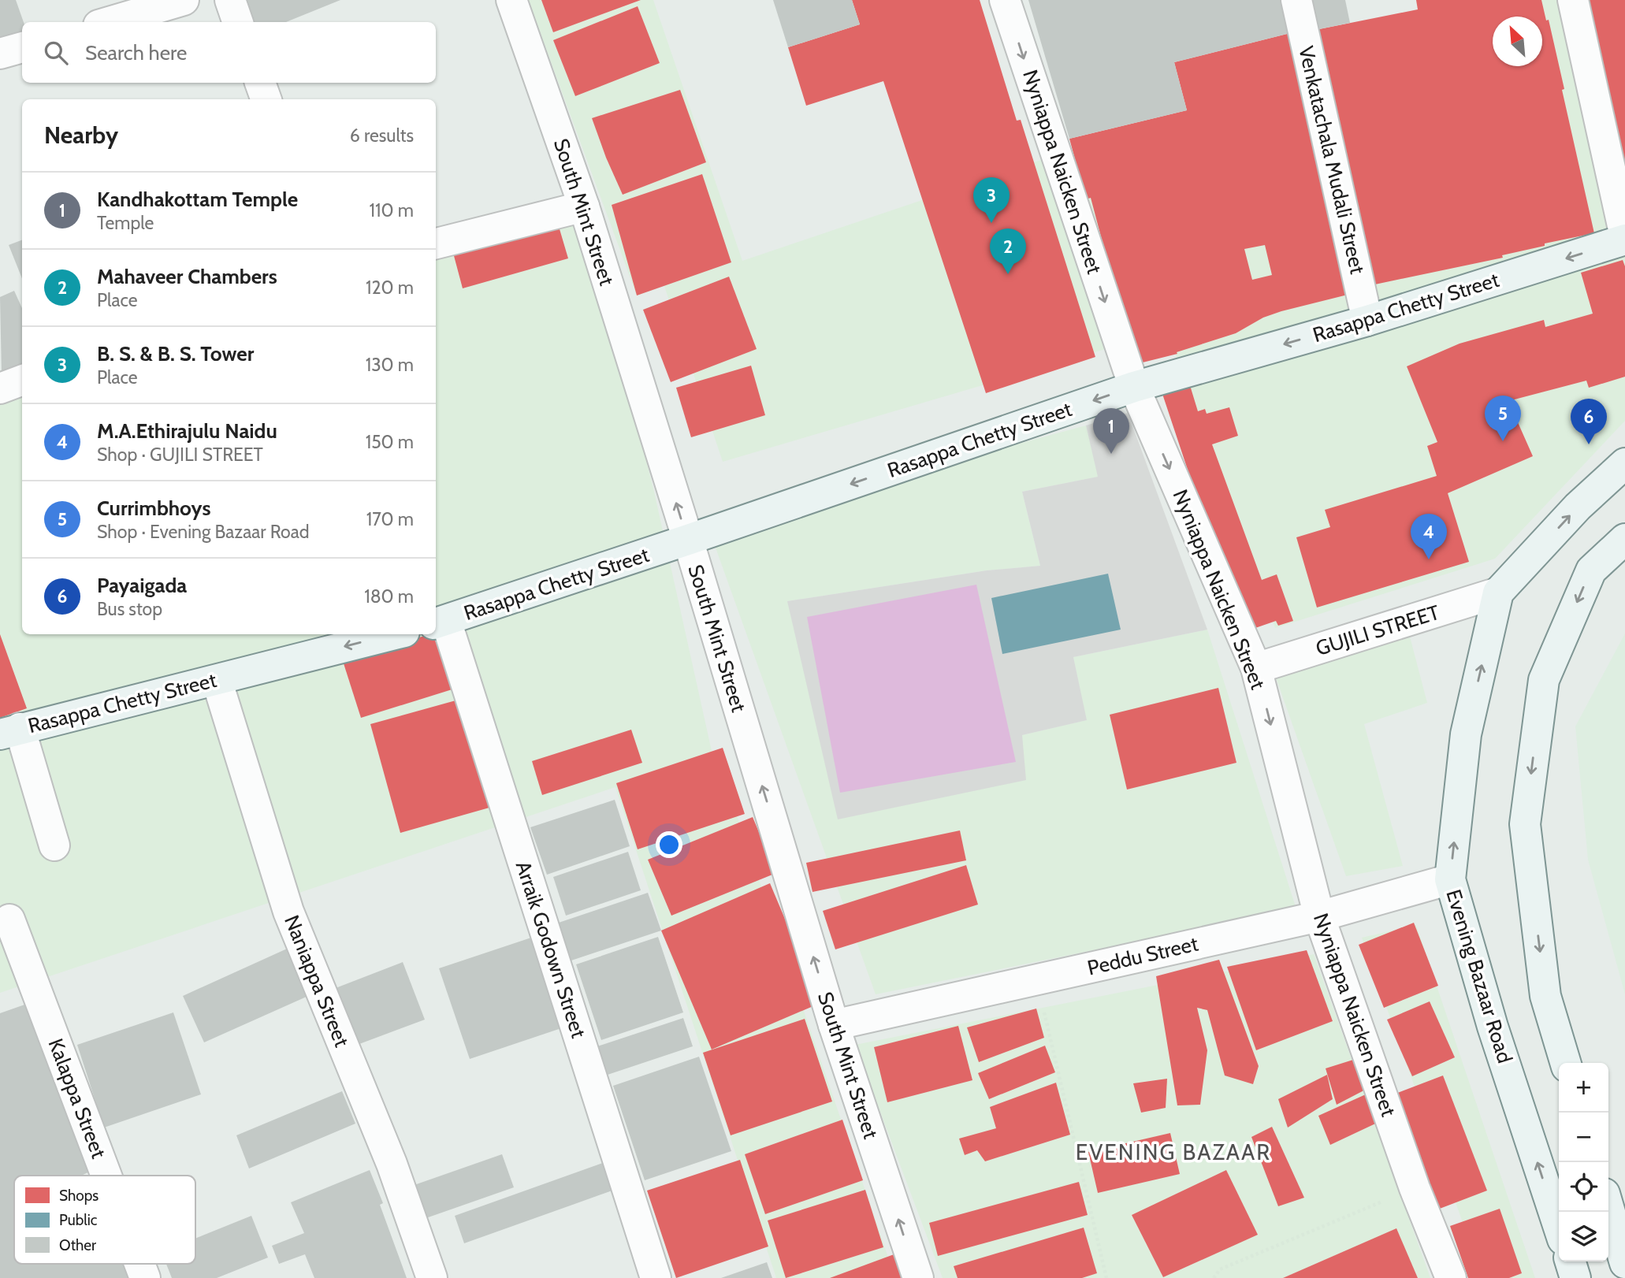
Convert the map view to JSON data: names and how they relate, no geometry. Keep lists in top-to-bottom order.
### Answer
{
  "streets": {
    "street": [
      "Venkatachala Mudali Street",
      "Nyniappa Naicken Street",
      "South Mint Street",
      "Rasappa Chetty Street",
      "GUJILI STREET",
      "Arraik Godown Street",
      "Peddu Street",
      "Evening Bazaar Road",
      "Naniappa Street",
      "Kalappa Street"
    ]
  },
  "crossings": [
    ["Venkatachala Mudali Street", "Rasappa Chetty Street"],
    ["Nyniappa Naicken Street", "Rasappa Chetty Street"],
    ["Nyniappa Naicken Street", "GUJILI STREET"],
    ["Nyniappa Naicken Street", "Peddu Street"],
    ["South Mint Street", "Rasappa Chetty Street"],
    ["South Mint Street", "Peddu Street"],
    ["Rasappa Chetty Street", "Arraik Godown Street"],
    ["Rasappa Chetty Street", "Naniappa Street"],
    ["GUJILI STREET", "Evening Bazaar Road"],
    ["Peddu Street", "Evening Bazaar Road"]
  ],
  "one_way": ["Nyniappa Naicken Street", "South Mint Street", "Rasappa Chetty Street"],
  "districts": ["EVENING BAZAAR"],
  "legend": ["Shops", "Public", "Other"],
  "north": "top left",
  "page": {
    "search": "Search here",
    "heading": ["Nearby", "6 results"],
    "list": [
      {
        "mark": "1",
        "name": "Kandhakottam Temple",
        "note": "Temple",
        "value": "110 m"
      },
      {
        "mark": "2",
        "name": "Mahaveer Chambers",
        "note": "Place",
        "value": "120 m"
      },
      {
        "mark": "3",
        "name": "B. S. & B. S. Tower",
        "note": "Place",
        "value": "130 m"
      },
      {
        "mark": "4",
        "name": "M.A.Ethirajulu Naidu",
        "note": "Shop · GUJILI STREET",
        "value": "150 m"
      },
      {
        "mark": "5",
        "name": "Currimbhoys",
        "note": "Shop · Evening Bazaar Road",
        "value": "170 m"
      },
      {
        "mark": "6",
        "name": "Payaigada",
        "note": "Bus stop",
        "value": "180 m"
      }
    ],
    "pins": [
      "3",
      "2",
      "5",
      "6",
      "1",
      "4"
    ],
    "map_buttons": ["+", "−"]
  }
}
